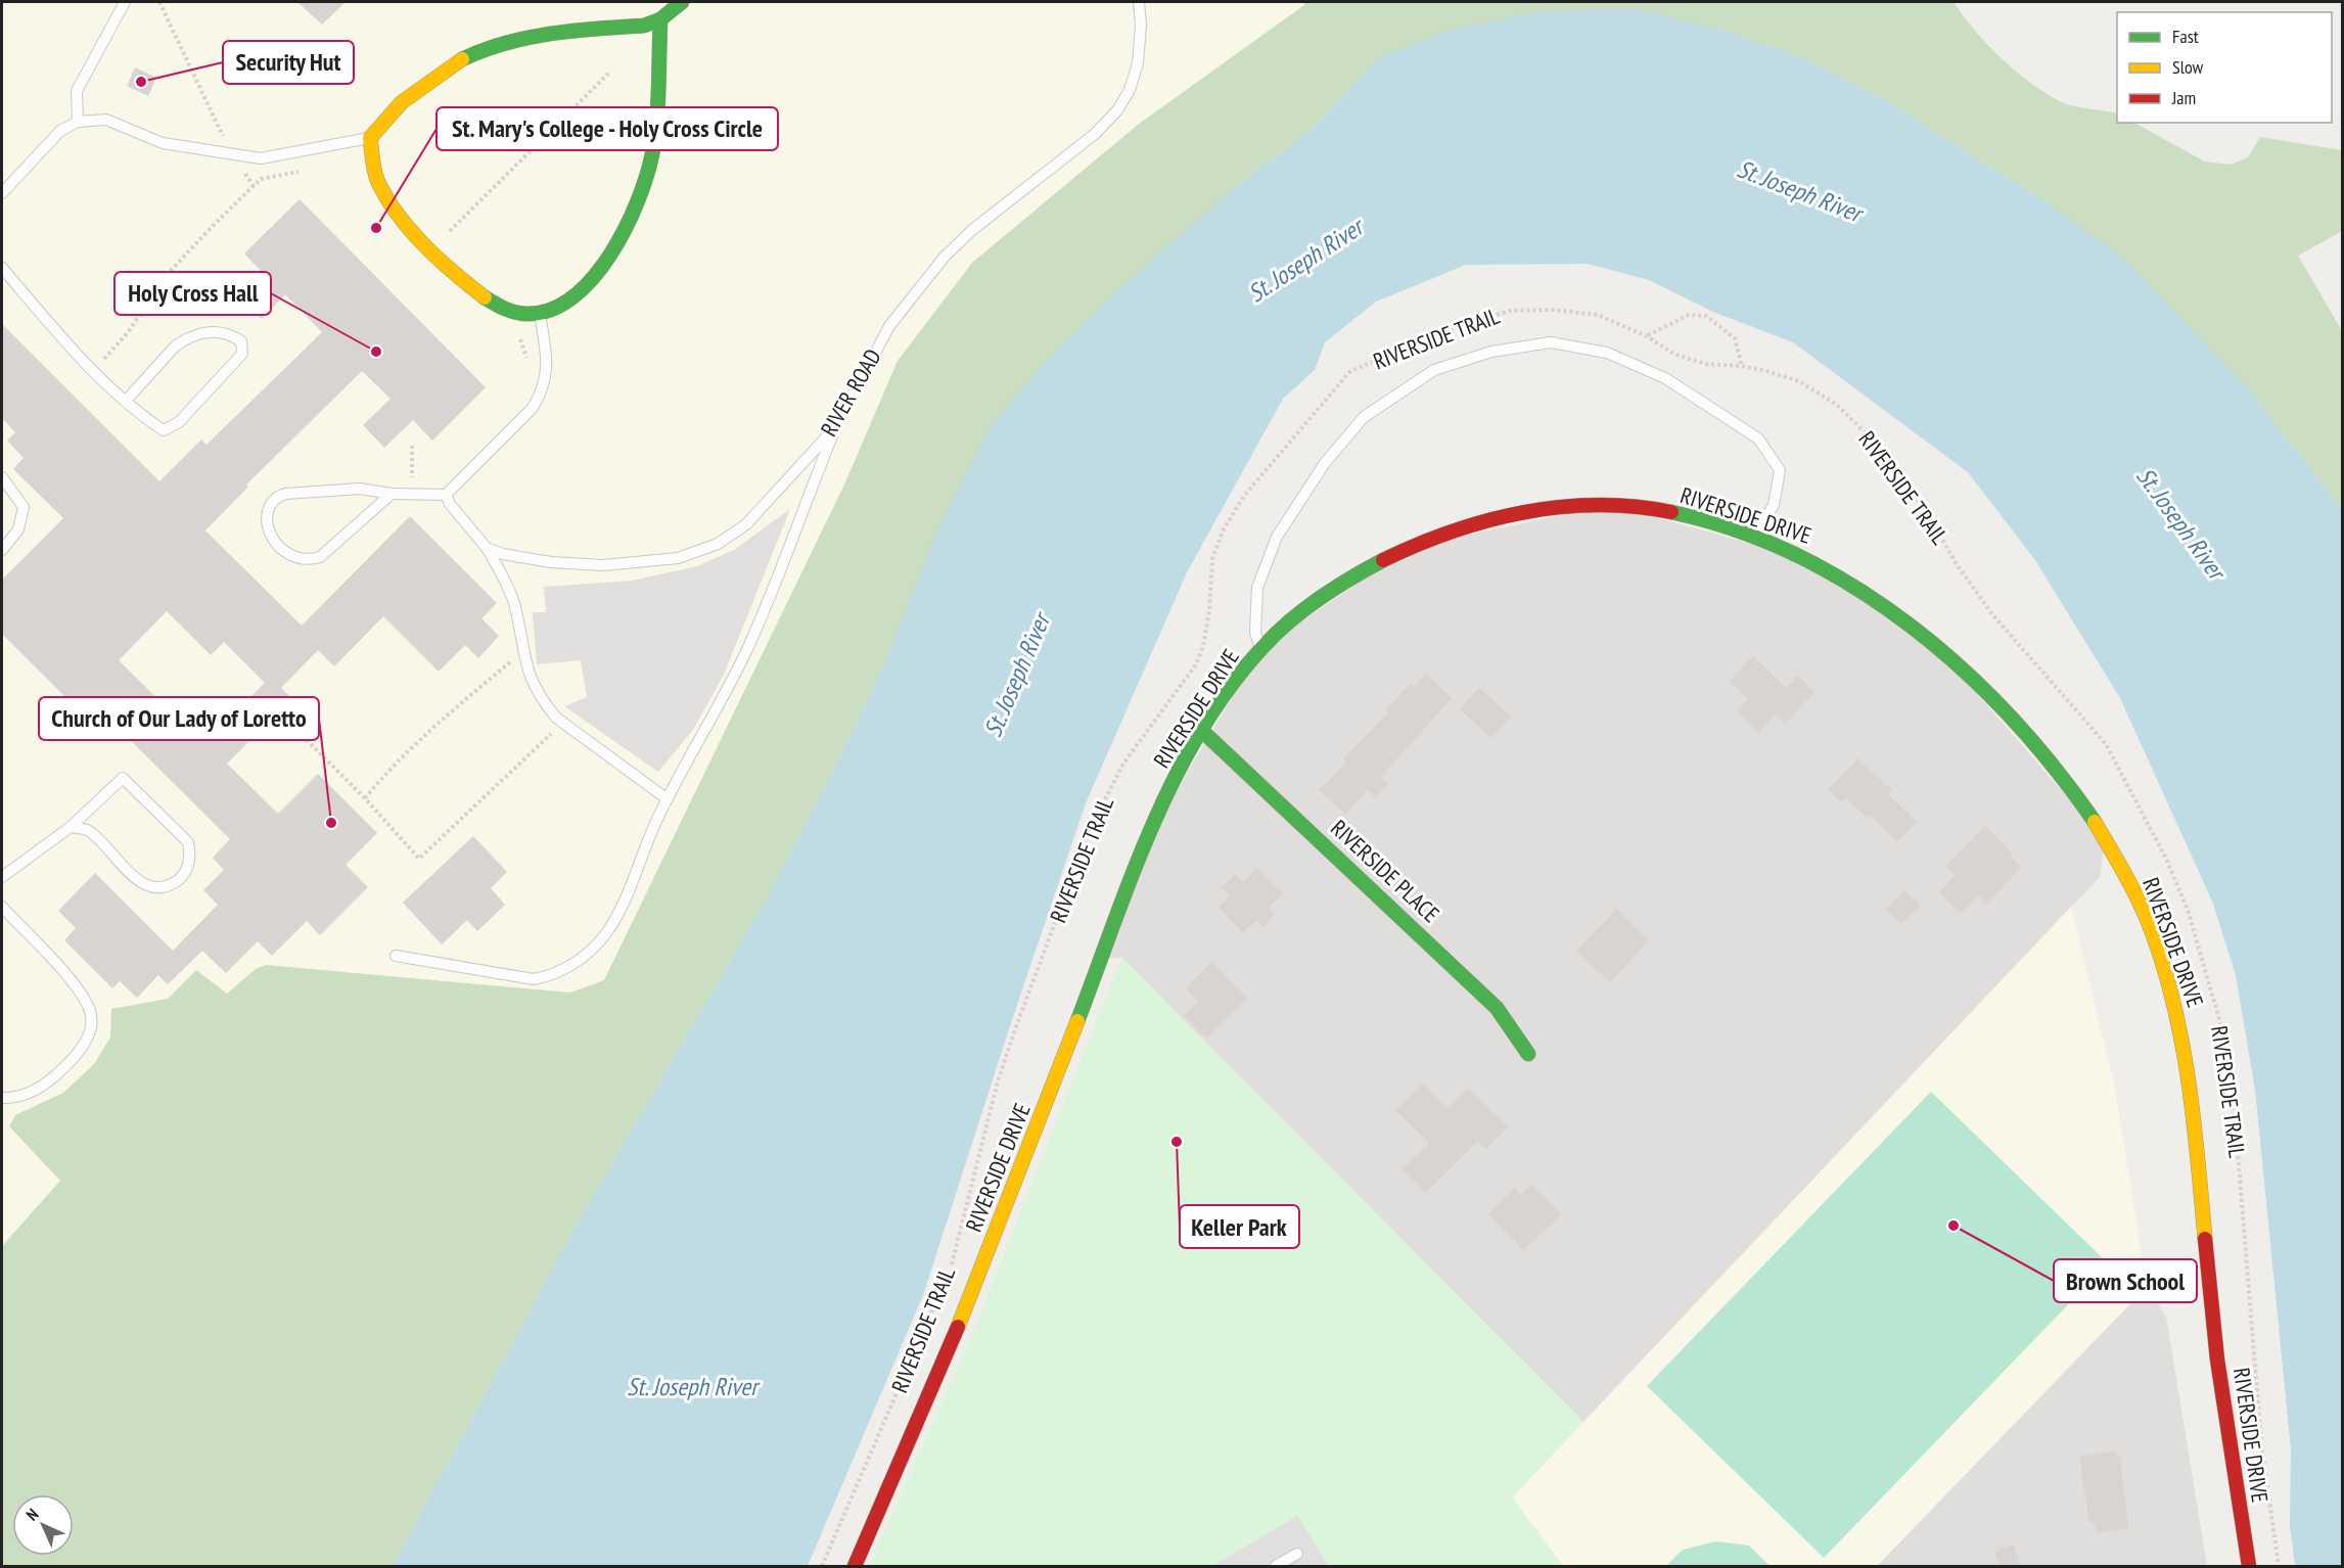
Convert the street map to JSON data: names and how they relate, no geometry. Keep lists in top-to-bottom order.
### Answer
{
  "streets": {
    "street": ["RIVERSIDE DRIVE", "RIVERSIDE PLACE"],
    "lane": ["RIVER ROAD"],
    "path": ["RIVERSIDE TRAIL"]
  },
  "crossings": [
    ["RIVERSIDE DRIVE", "RIVERSIDE PLACE"]
  ],
  "water": ["St. Joseph River"],
  "places": [
    "Security Hut",
    "St. Mary's College - Holy Cross Circle",
    "Holy Cross Hall",
    "Church of Our Lady of Loretto",
    "Keller Park",
    "Brown School"
  ],
  "legend": ["Fast", "Slow", "Jam"],
  "north": "top left"
}
